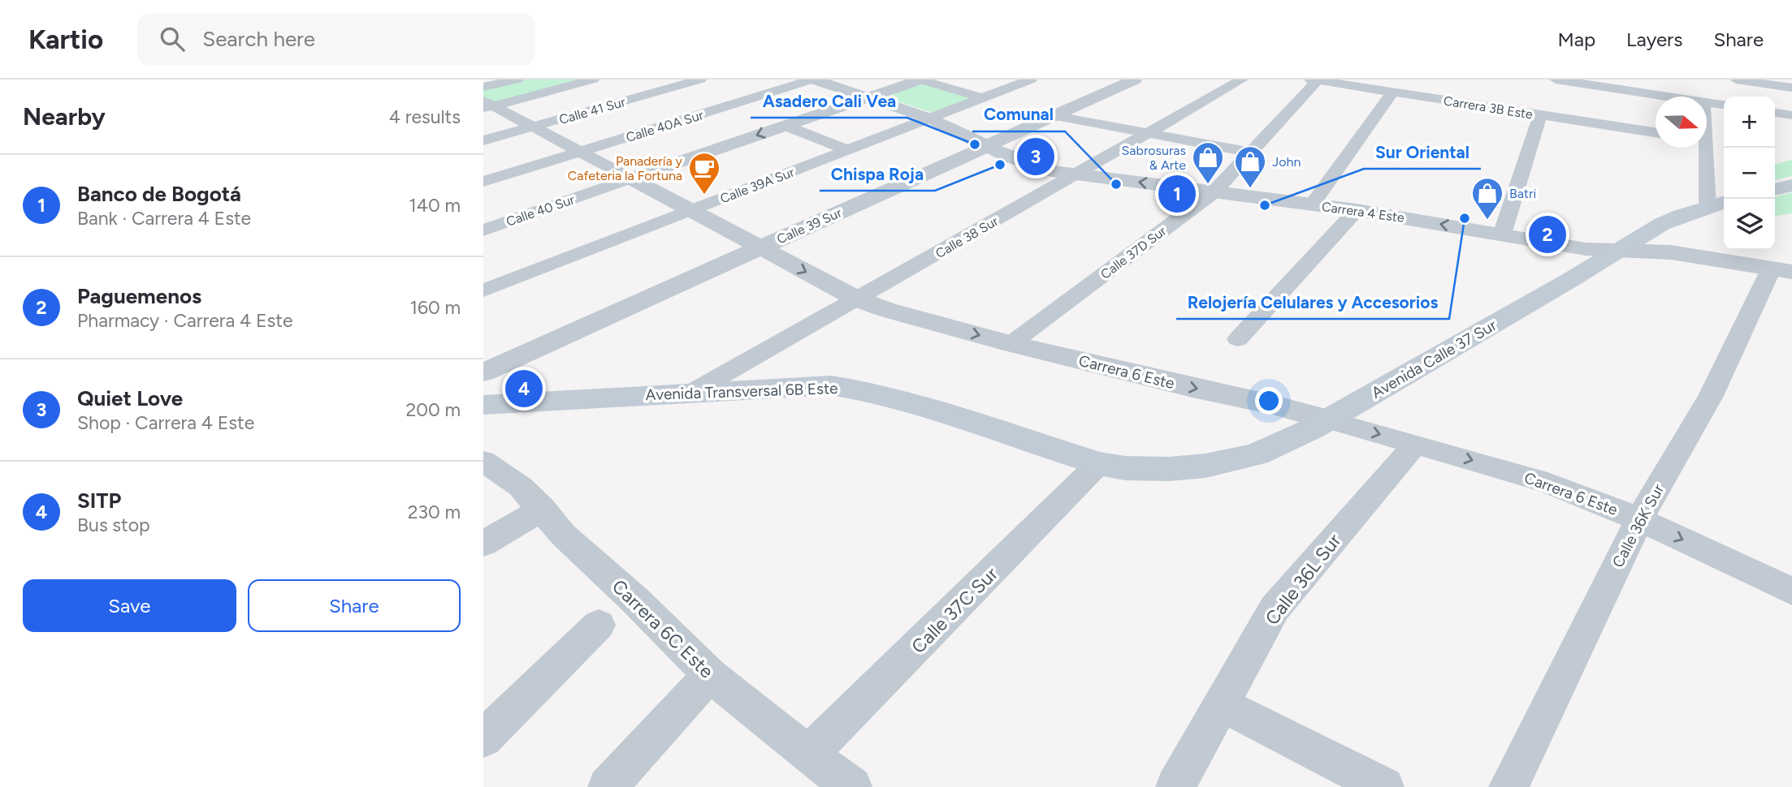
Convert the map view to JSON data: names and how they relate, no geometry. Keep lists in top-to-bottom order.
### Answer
{
  "streets": {
    "main road": ["Avenida Calle 37 Sur", "Avenida Transversal 6B Este"],
    "street": [
      "Carrera 3B Este",
      "Calle 41 Sur",
      "Calle 40A Sur",
      "Calle 39A Sur",
      "Calle 40 Sur",
      "Carrera 4 Este",
      "Calle 39 Sur",
      "Calle 38 Sur",
      "Calle 37D Sur",
      "Carrera 6 Este",
      "Calle 36K Sur",
      "Calle 36L Sur",
      "Calle 37C Sur",
      "Carrera 6C Este"
    ]
  },
  "crossings": [
    ["Carrera 3B Este", "Calle 37D Sur"],
    ["Calle 41 Sur", "Carrera 6 Este"],
    ["Calle 40A Sur", "Carrera 4 Este"],
    ["Calle 40A Sur", "Carrera 6 Este"],
    ["Calle 39A Sur", "Carrera 4 Este"],
    ["Calle 39A Sur", "Carrera 6 Este"],
    ["Calle 40 Sur", "Carrera 4 Este"],
    ["Calle 40 Sur", "Carrera 6 Este"],
    ["Carrera 4 Este", "Calle 39 Sur"],
    ["Carrera 4 Este", "Calle 38 Sur"],
    ["Carrera 4 Este", "Calle 37D Sur"],
    ["Carrera 4 Este", "Avenida Calle 37 Sur"],
    ["Carrera 4 Este", "Calle 36K Sur"],
    ["Calle 39 Sur", "Carrera 6 Este"],
    ["Calle 38 Sur", "Carrera 6 Este"],
    ["Calle 38 Sur", "Avenida Transversal 6B Este"],
    ["Calle 37D Sur", "Carrera 6 Este"],
    ["Avenida Calle 37 Sur", "Carrera 6 Este"],
    ["Avenida Calle 37 Sur", "Avenida Transversal 6B Este"],
    ["Avenida Calle 37 Sur", "Calle 37C Sur"],
    ["Carrera 6 Este", "Calle 36K Sur"],
    ["Carrera 6 Este", "Calle 36L Sur"],
    ["Avenida Transversal 6B Este", "Calle 37C Sur"],
    ["Calle 37C Sur", "Carrera 6C Este"]
  ],
  "one_way": ["Calle 40 Sur", "Carrera 6 Este"],
  "places": {
    "other": [
      "Asadero Cali Vea",
      "Chispa Roja",
      "Comunal",
      "Sur Oriental",
      "Relojería Celulares y Accesorios"
    ],
    "shop": ["Sabrosuras & Arte", "John", "Batri"],
    "cafe": ["Panadería y Cafeteria la Fortuna"]
  },
  "north": "right",
  "page": {
    "header": "Kartio",
    "search": "Search here",
    "nav": ["Map", "Layers", "Share"],
    "heading": ["Nearby", "4 results"],
    "map_buttons": ["+", "−"],
    "pins": [
      "3",
      "1",
      "2",
      "4"
    ],
    "list": [
      {
        "mark": "1",
        "name": "Banco de Bogotá",
        "note": "Bank · Carrera 4 Este",
        "value": "140 m"
      },
      {
        "mark": "2",
        "name": "Paguemenos",
        "note": "Pharmacy · Carrera 4 Este",
        "value": "160 m"
      },
      {
        "mark": "3",
        "name": "Quiet Love",
        "note": "Shop · Carrera 4 Este",
        "value": "200 m"
      },
      {
        "mark": "4",
        "name": "SITP",
        "note": "Bus stop",
        "value": "230 m"
      }
    ],
    "buttons": ["Save", "Share"]
  }
}
